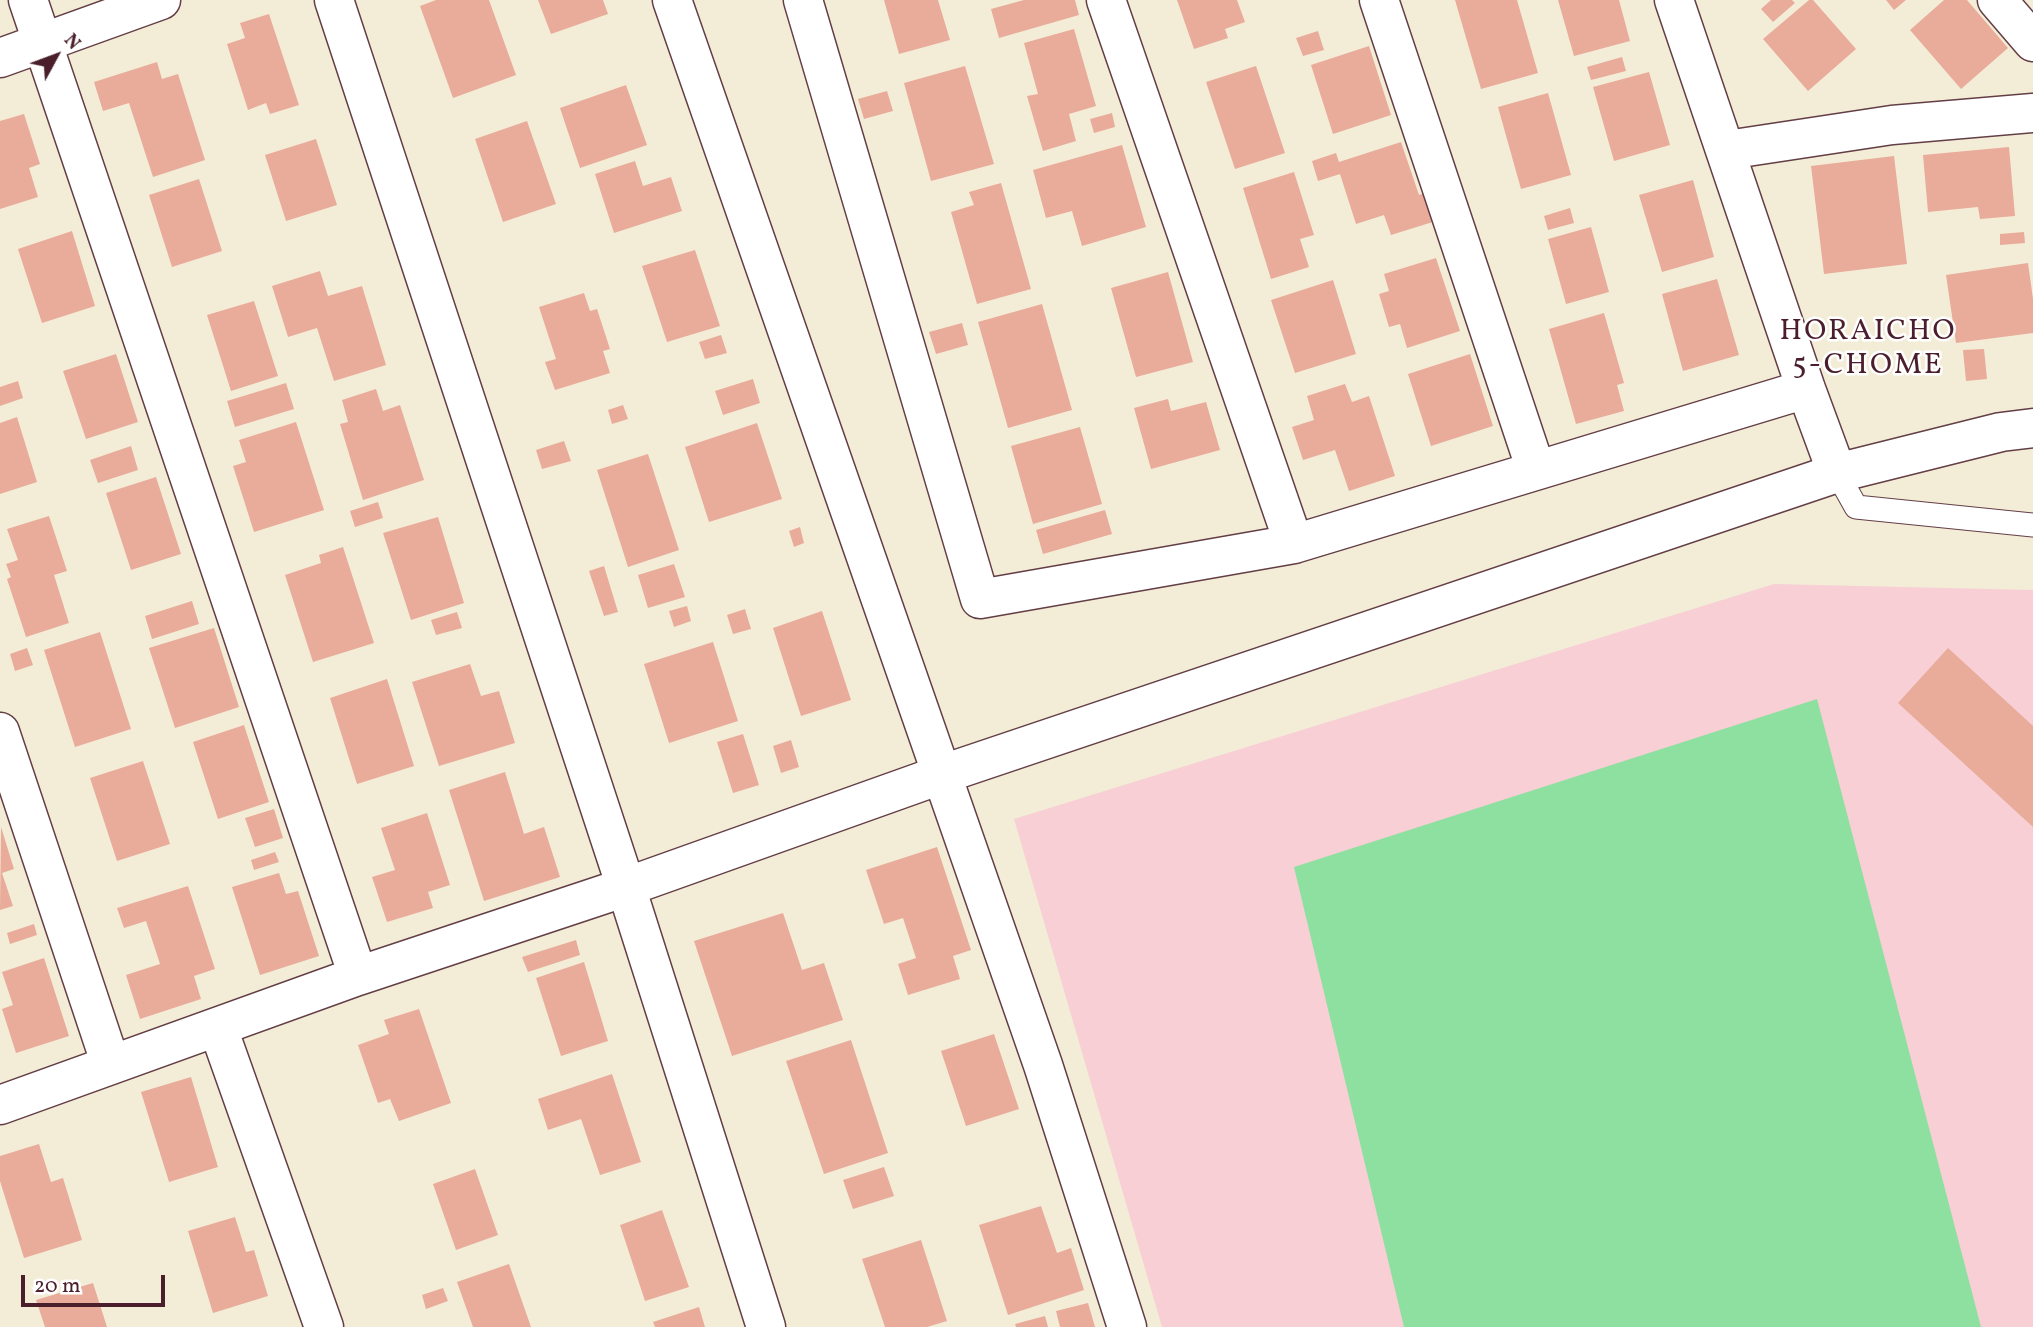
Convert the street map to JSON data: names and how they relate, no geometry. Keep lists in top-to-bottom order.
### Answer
{
  "districts": ["HORAICHO 5-CHOME"],
  "scale_bar": "20 m",
  "north": "top right"
}
